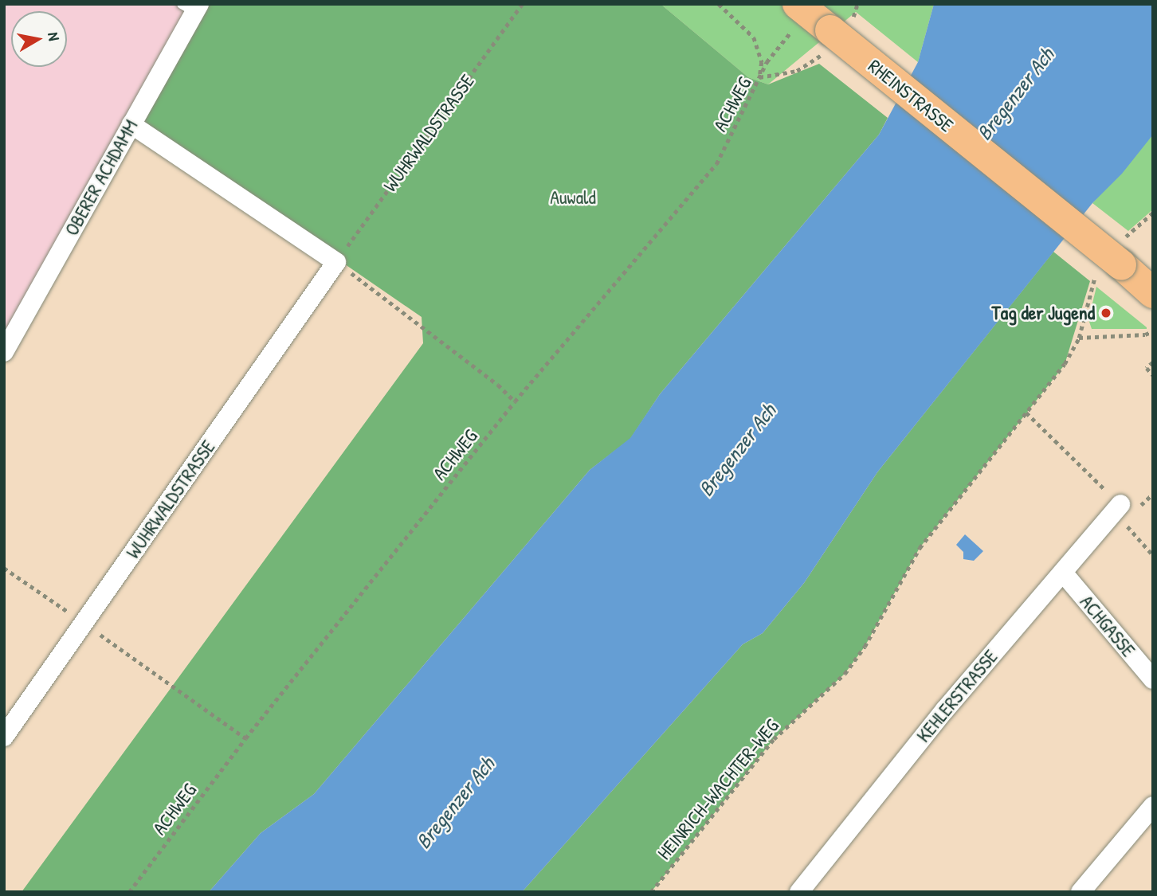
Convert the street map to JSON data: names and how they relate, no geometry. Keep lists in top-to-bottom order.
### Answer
{
  "streets": {
    "main road": ["RHEINSTRASSE"],
    "street": [
      "WUHRWALDSTRASSE",
      "OBERER ACHDAMM",
      "ACHGASSE",
      "KEHLERSTRASSE"
    ],
    "path": ["ACHWEG", "HEINRICH-WACHTER-WEG"]
  },
  "crossings": [
    ["ACHGASSE", "KEHLERSTRASSE"]
  ],
  "water": ["Bregenzer Ach"],
  "parks": ["Auwald"],
  "places": ["Tag der Jugend"],
  "north": "right"
}
